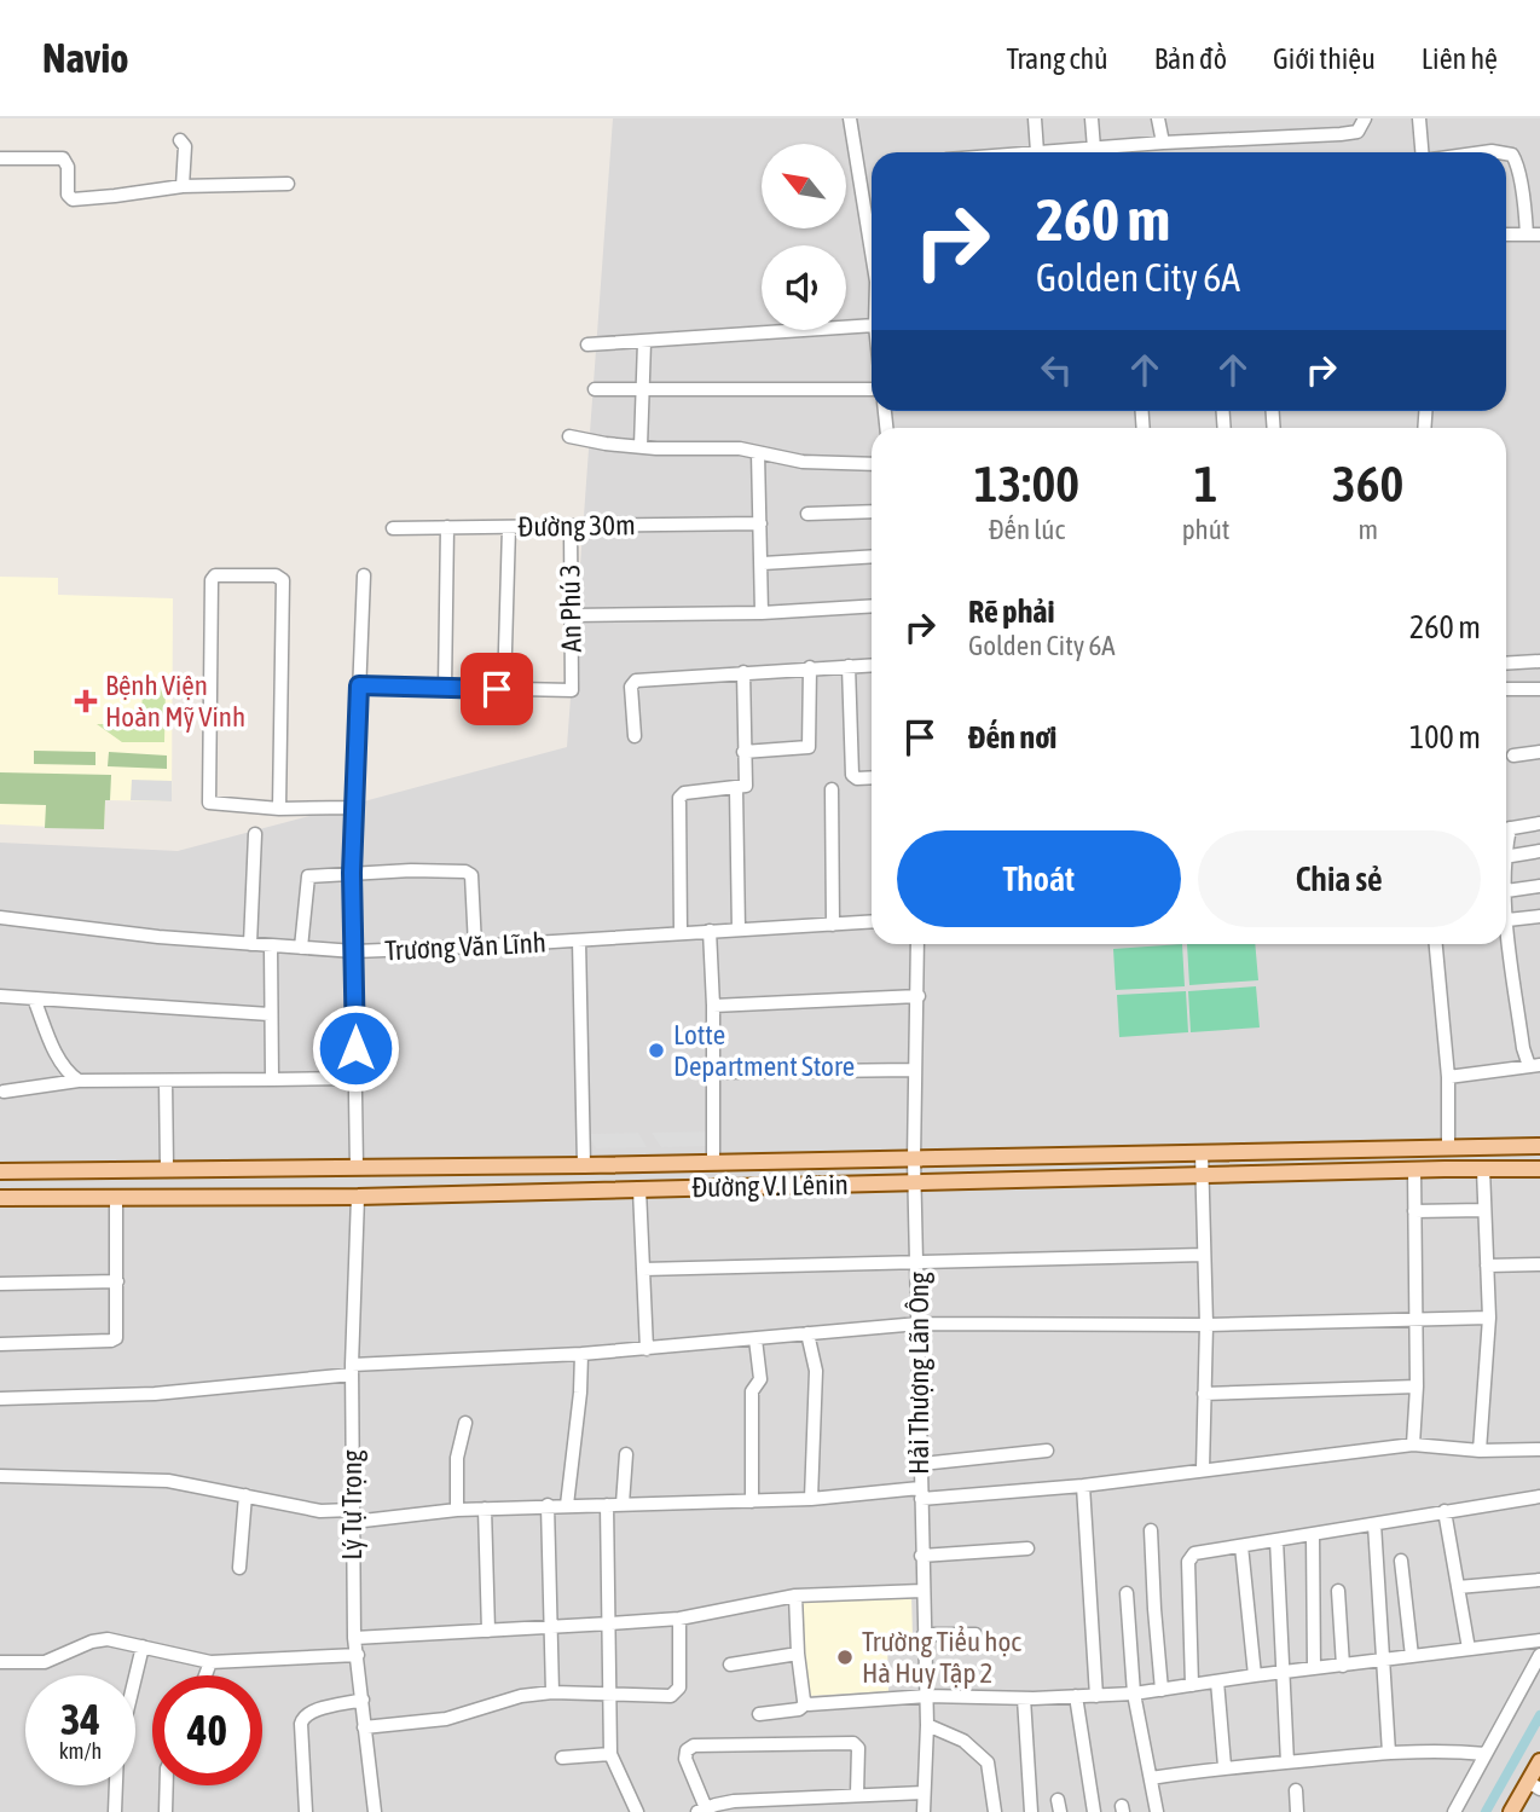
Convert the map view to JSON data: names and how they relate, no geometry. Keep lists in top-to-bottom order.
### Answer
{
  "streets": {
    "main road": ["Đường V.I Lênin"],
    "street": [
      "Đường 30m",
      "An Phú 3",
      "Trương Văn Lĩnh",
      "Hải Thượng Lãn Ông",
      "Lý Tự Trọng"
    ]
  },
  "crossings": [
    ["Đường 30m", "An Phú 3"],
    ["Đường V.I Lênin", "Hải Thượng Lãn Ông"],
    ["Đường V.I Lênin", "Lý Tự Trọng"]
  ],
  "places": {
    "health": ["Bệnh Viện Hoàn Mỹ Vinh"],
    "other": ["Lotte Department Store", "Trường Tiểu học Hà Huy Tập 2"]
  },
  "north": "top left",
  "page": {
    "header": "Navio",
    "nav": [
      "Trang chủ",
      "Bản đồ",
      "Giới thiệu",
      "Liên hệ"
    ],
    "turn": ["260 m", "Golden City 6A"],
    "eta": [
      "13:00",
      "Đến lúc",
      "1",
      "phút",
      "360",
      "m"
    ],
    "list": [
      {
        "name": "Rẽ phải",
        "note": "Golden City 6A",
        "value": "260 m"
      },
      {
        "name": "Đến nơi",
        "value": "100 m"
      }
    ],
    "buttons": ["Thoát", "Chia sẻ"],
    "speed": "34 km/h",
    "limit": "40"
  }
}
